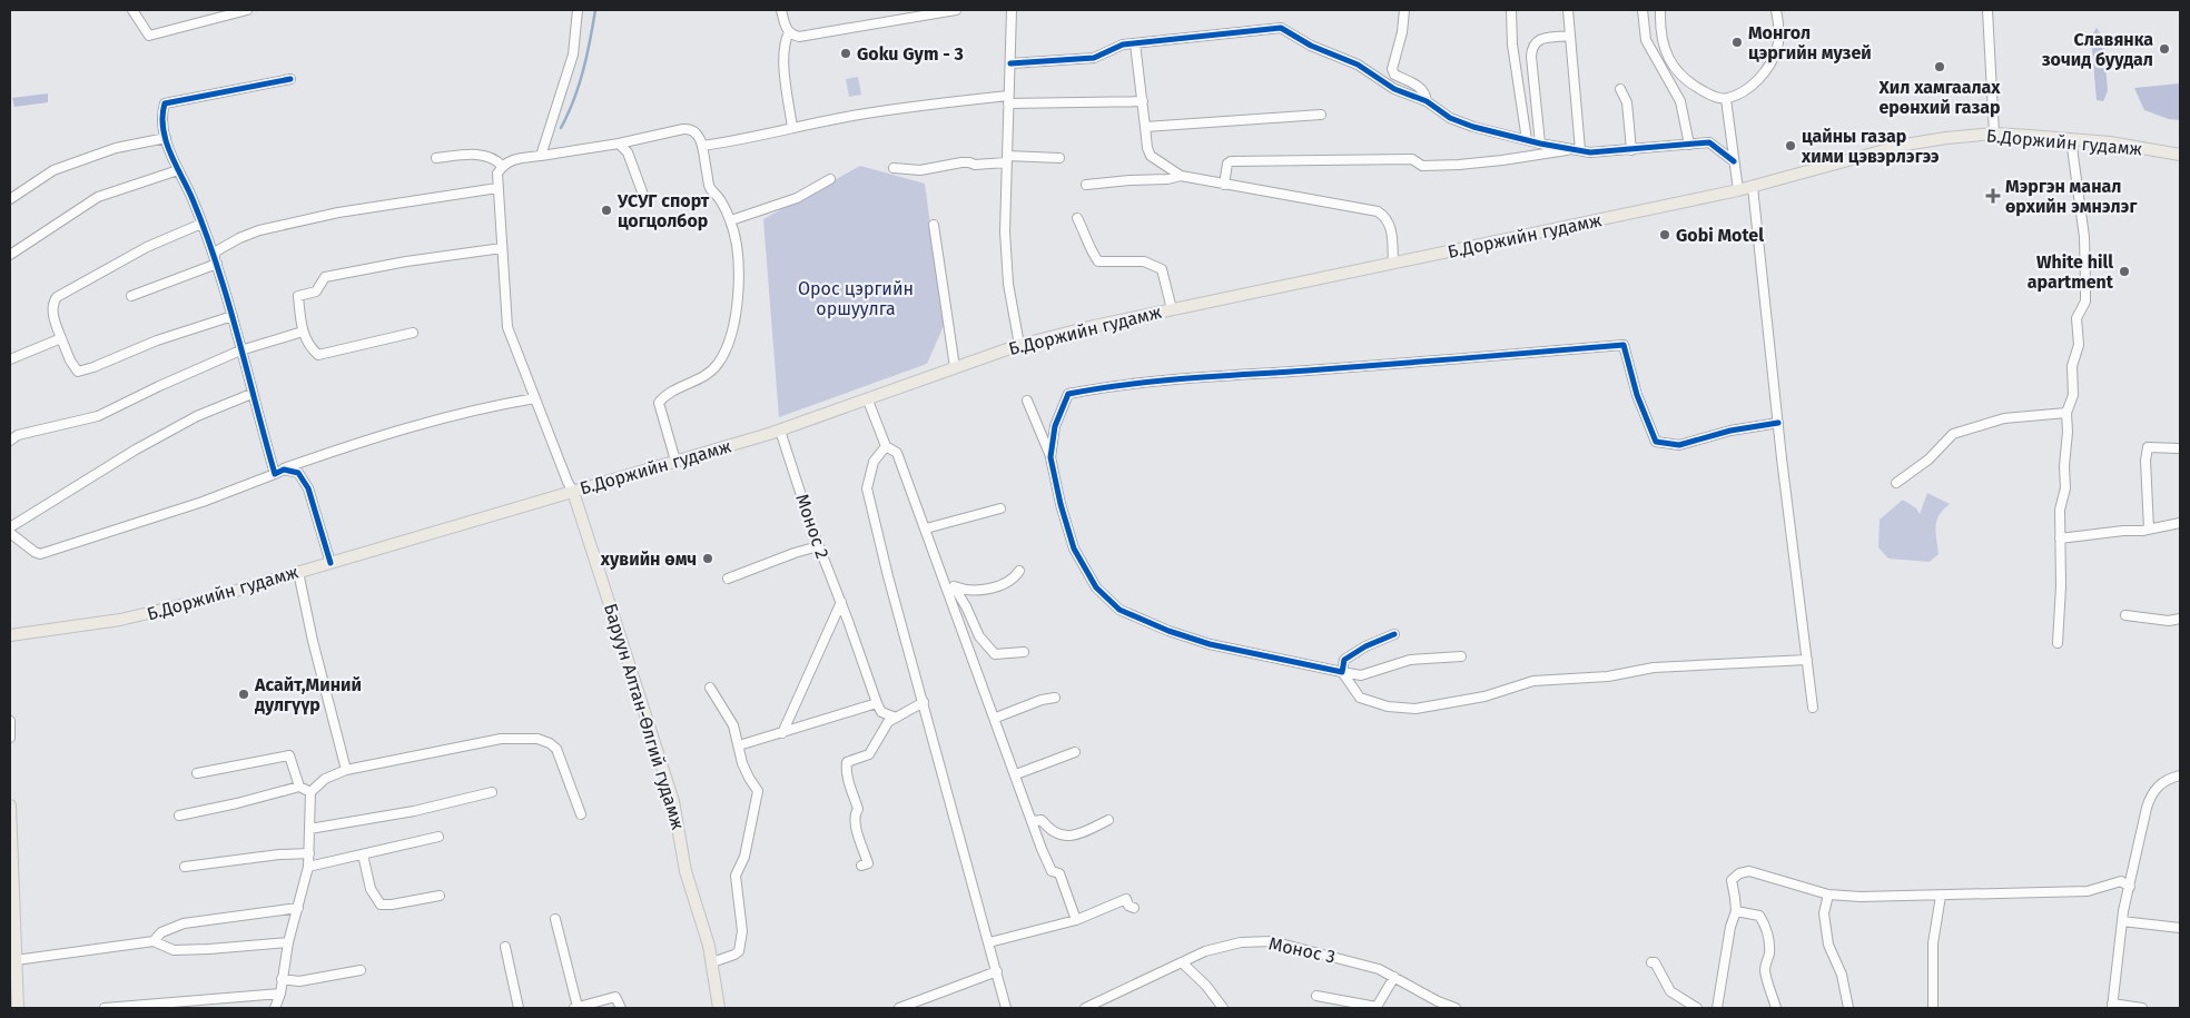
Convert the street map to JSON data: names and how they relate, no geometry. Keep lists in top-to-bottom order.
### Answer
{
  "streets": {
    "main road": ["Б.Доржийн гудамж", "Баруун Алтан-Өлгий гудамж"],
    "street": ["Монос 2", "Монос 3"]
  },
  "crossings": [
    ["Б.Доржийн гудамж", "Монос 2"],
    ["Б.Доржийн гудамж", "Баруун Алтан-Өлгий гудамж"]
  ],
  "parks": ["Орос цэргийн оршуулга"],
  "places": {
    "other": [
      "Монгол цэргийн музей",
      "Славянка зочид буудал",
      "Goku Gym - 3",
      "Хил хамгаалах ерөнхий газар",
      "цайны газар хими цэвэрлэгээ",
      "УСУГ спорт цогцолбор",
      "Gobi Motel",
      "White hill apartment",
      "хувийн өмч",
      "Асайт,Миний дулгүүр"
    ],
    "health": ["Мэргэн манал өрхийн эмнэлэг"]
  }
}
